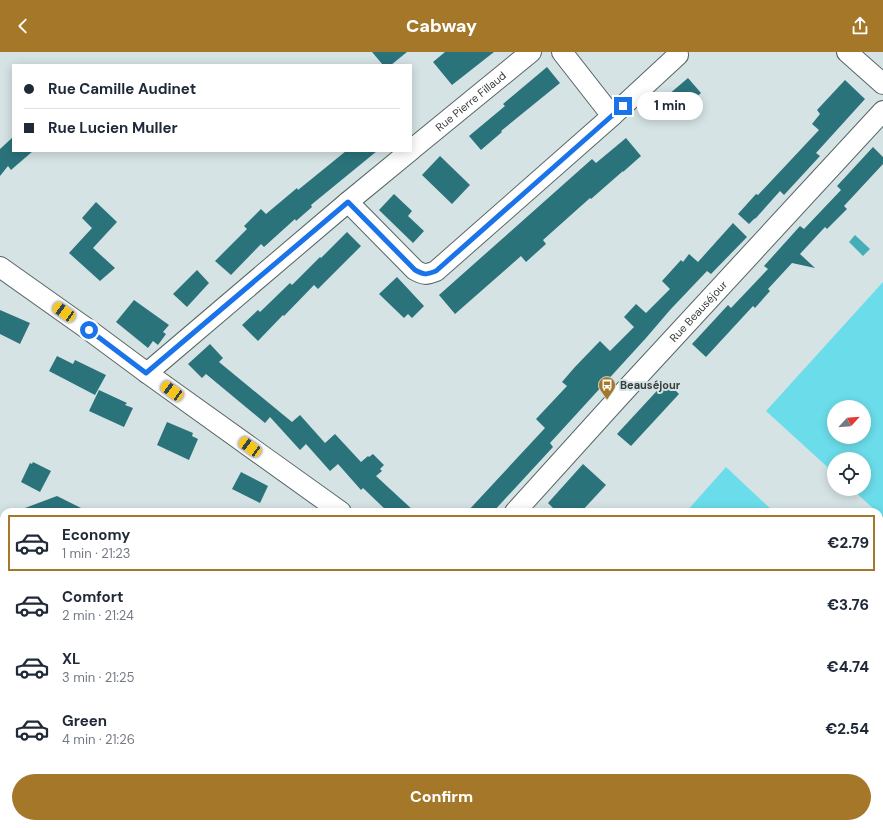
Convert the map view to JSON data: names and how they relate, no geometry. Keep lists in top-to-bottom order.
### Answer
{
  "streets": {
    "street": ["Rue Pierre Fillaud", "Rue Beauséjour"]
  },
  "places": {
    "bus stop": ["Beauséjour"]
  },
  "north": "top right",
  "page": {
    "header": "Cabway",
    "banner": ["Rue Camille Audinet", "Rue Lucien Muller"],
    "bubble": "1 min",
    "list": [
      {
        "name": "Economy",
        "note": "1 min · 21:23",
        "value": "€2.79"
      },
      {
        "name": "Comfort",
        "note": "2 min · 21:24",
        "value": "€3.76"
      },
      {
        "name": "XL",
        "note": "3 min · 21:25",
        "value": "€4.74"
      },
      {
        "name": "Green",
        "note": "4 min · 21:26",
        "value": "€2.54"
      }
    ],
    "buttons": "Confirm"
  }
}
